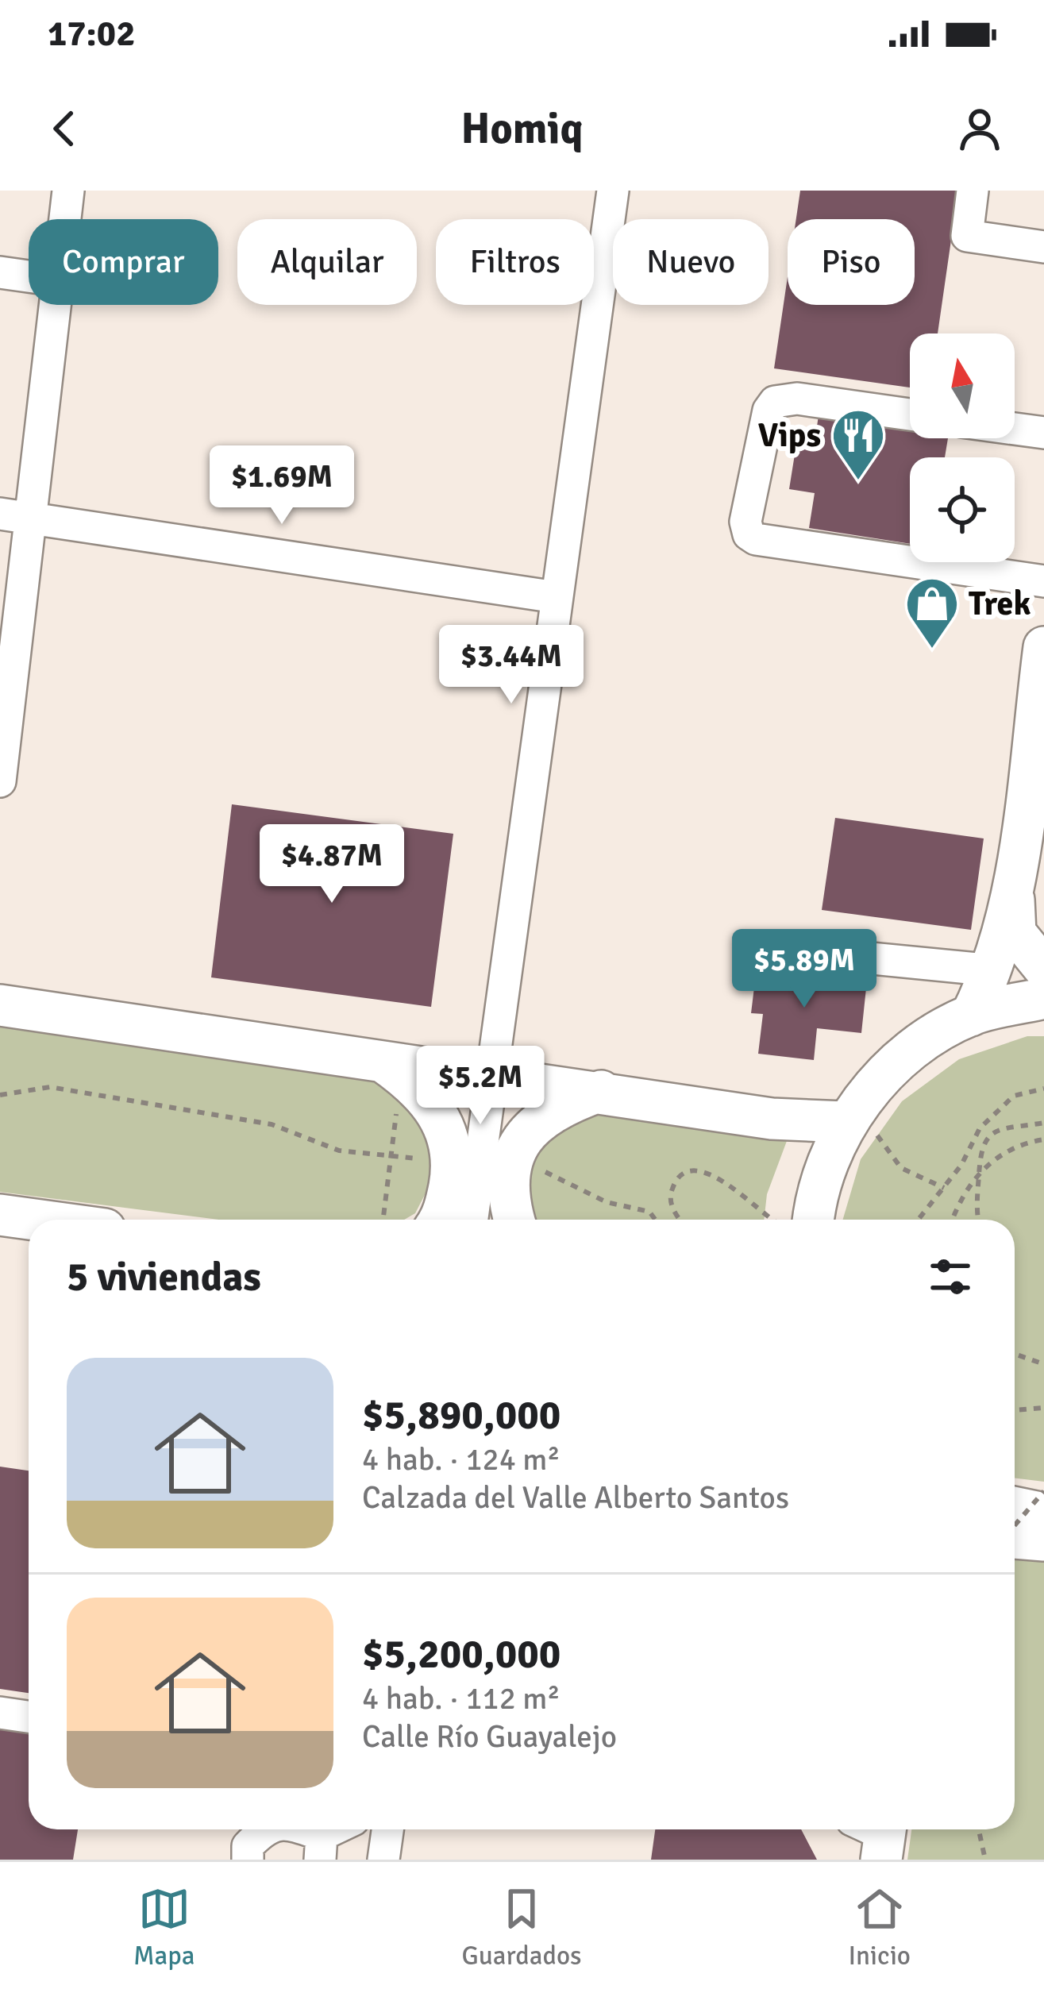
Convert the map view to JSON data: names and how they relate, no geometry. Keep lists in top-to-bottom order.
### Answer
{
  "places": {
    "restaurant": ["Vips"],
    "shop": ["Trek"]
  },
  "north": "top",
  "page": {
    "status": "17:02",
    "header": "Homiq",
    "chip": [
      "Comprar",
      "Alquilar",
      "Filtros",
      "Nuevo",
      "Piso"
    ],
    "price": [
      "$1.69M",
      "$3.44M",
      "$4.87M",
      "$5.89M",
      "$5.2M"
    ],
    "heading": "5 viviendas",
    "list": [
      {
        "name": "$5,890,000",
        "note": "4 hab. · 124 m² · Calzada del Valle Alberto Santos"
      },
      {
        "name": "$5,200,000",
        "note": "4 hab. · 112 m² · Calle Río Guayalejo"
      }
    ],
    "tabs": ["Mapa", "Guardados", "Inicio"]
  }
}
